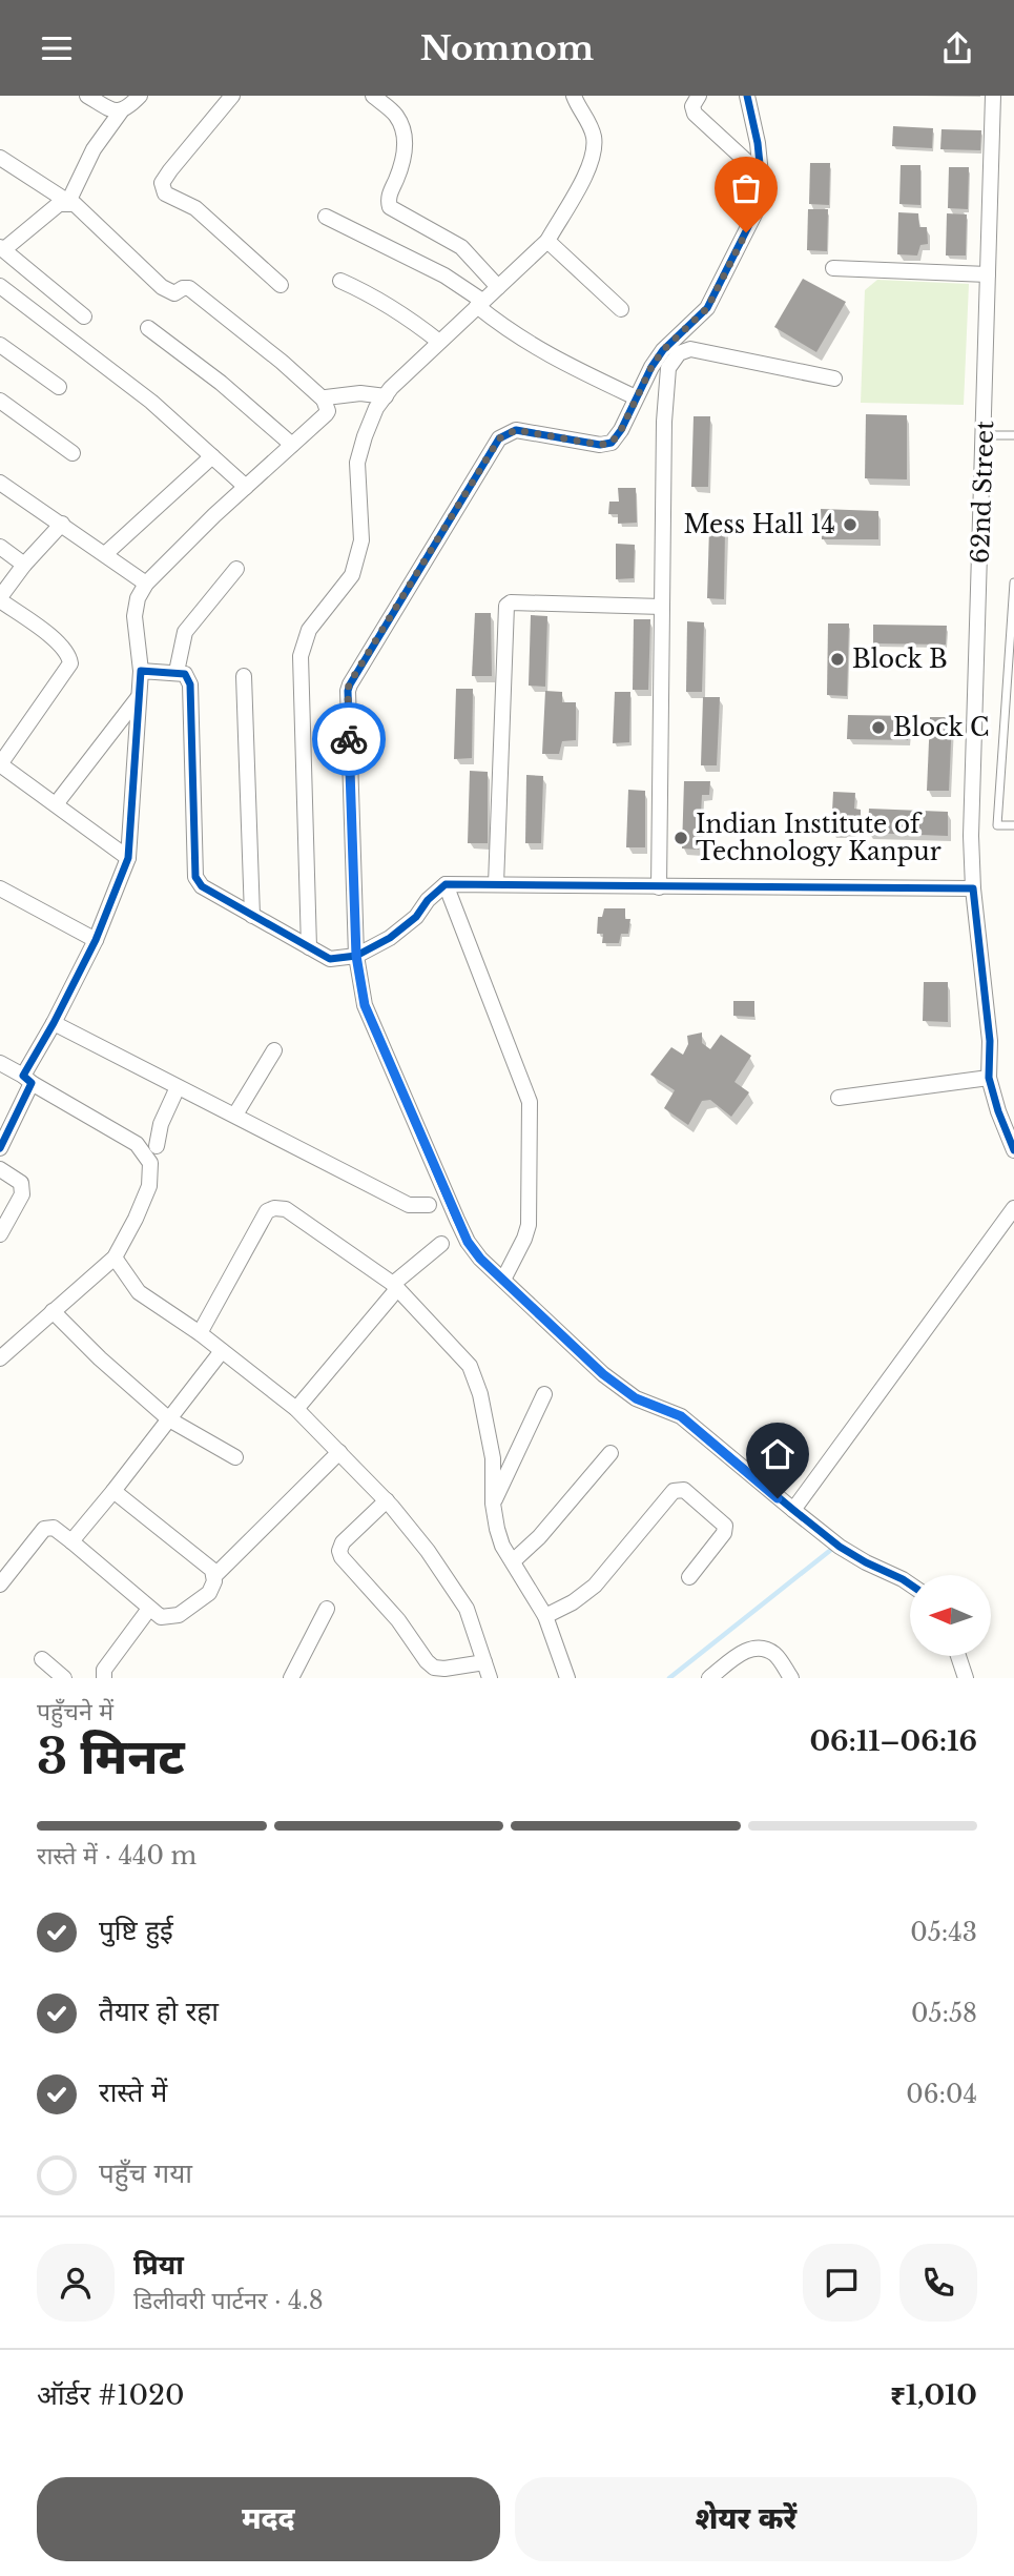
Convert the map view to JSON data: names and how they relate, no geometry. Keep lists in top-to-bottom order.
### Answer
{
  "streets": {
    "street": ["62nd Street"]
  },
  "places": [
    "Mess Hall 14",
    "Block B",
    "Block C",
    "Indian Institute of Technology Kanpur"
  ],
  "north": "left",
  "page": {
    "header": "Nomnom",
    "heading": ["3 मिनट", "पहुँचने में", "06:11–06:16"],
    "panel": [
      "प्रिया",
      "डिलीवरी पार्टनर · 4.8",
      "ऑर्डर #1020",
      "₹1,010"
    ],
    "bar": "रास्ते में · 440 m",
    "list": [
      ["पुष्टि हुई", "05:43"],
      ["तैयार हो रहा", "05:58"],
      ["रास्ते में", "06:04"],
      "पहुँच गया"
    ],
    "buttons": ["मदद", "शेयर करें"]
  }
}
